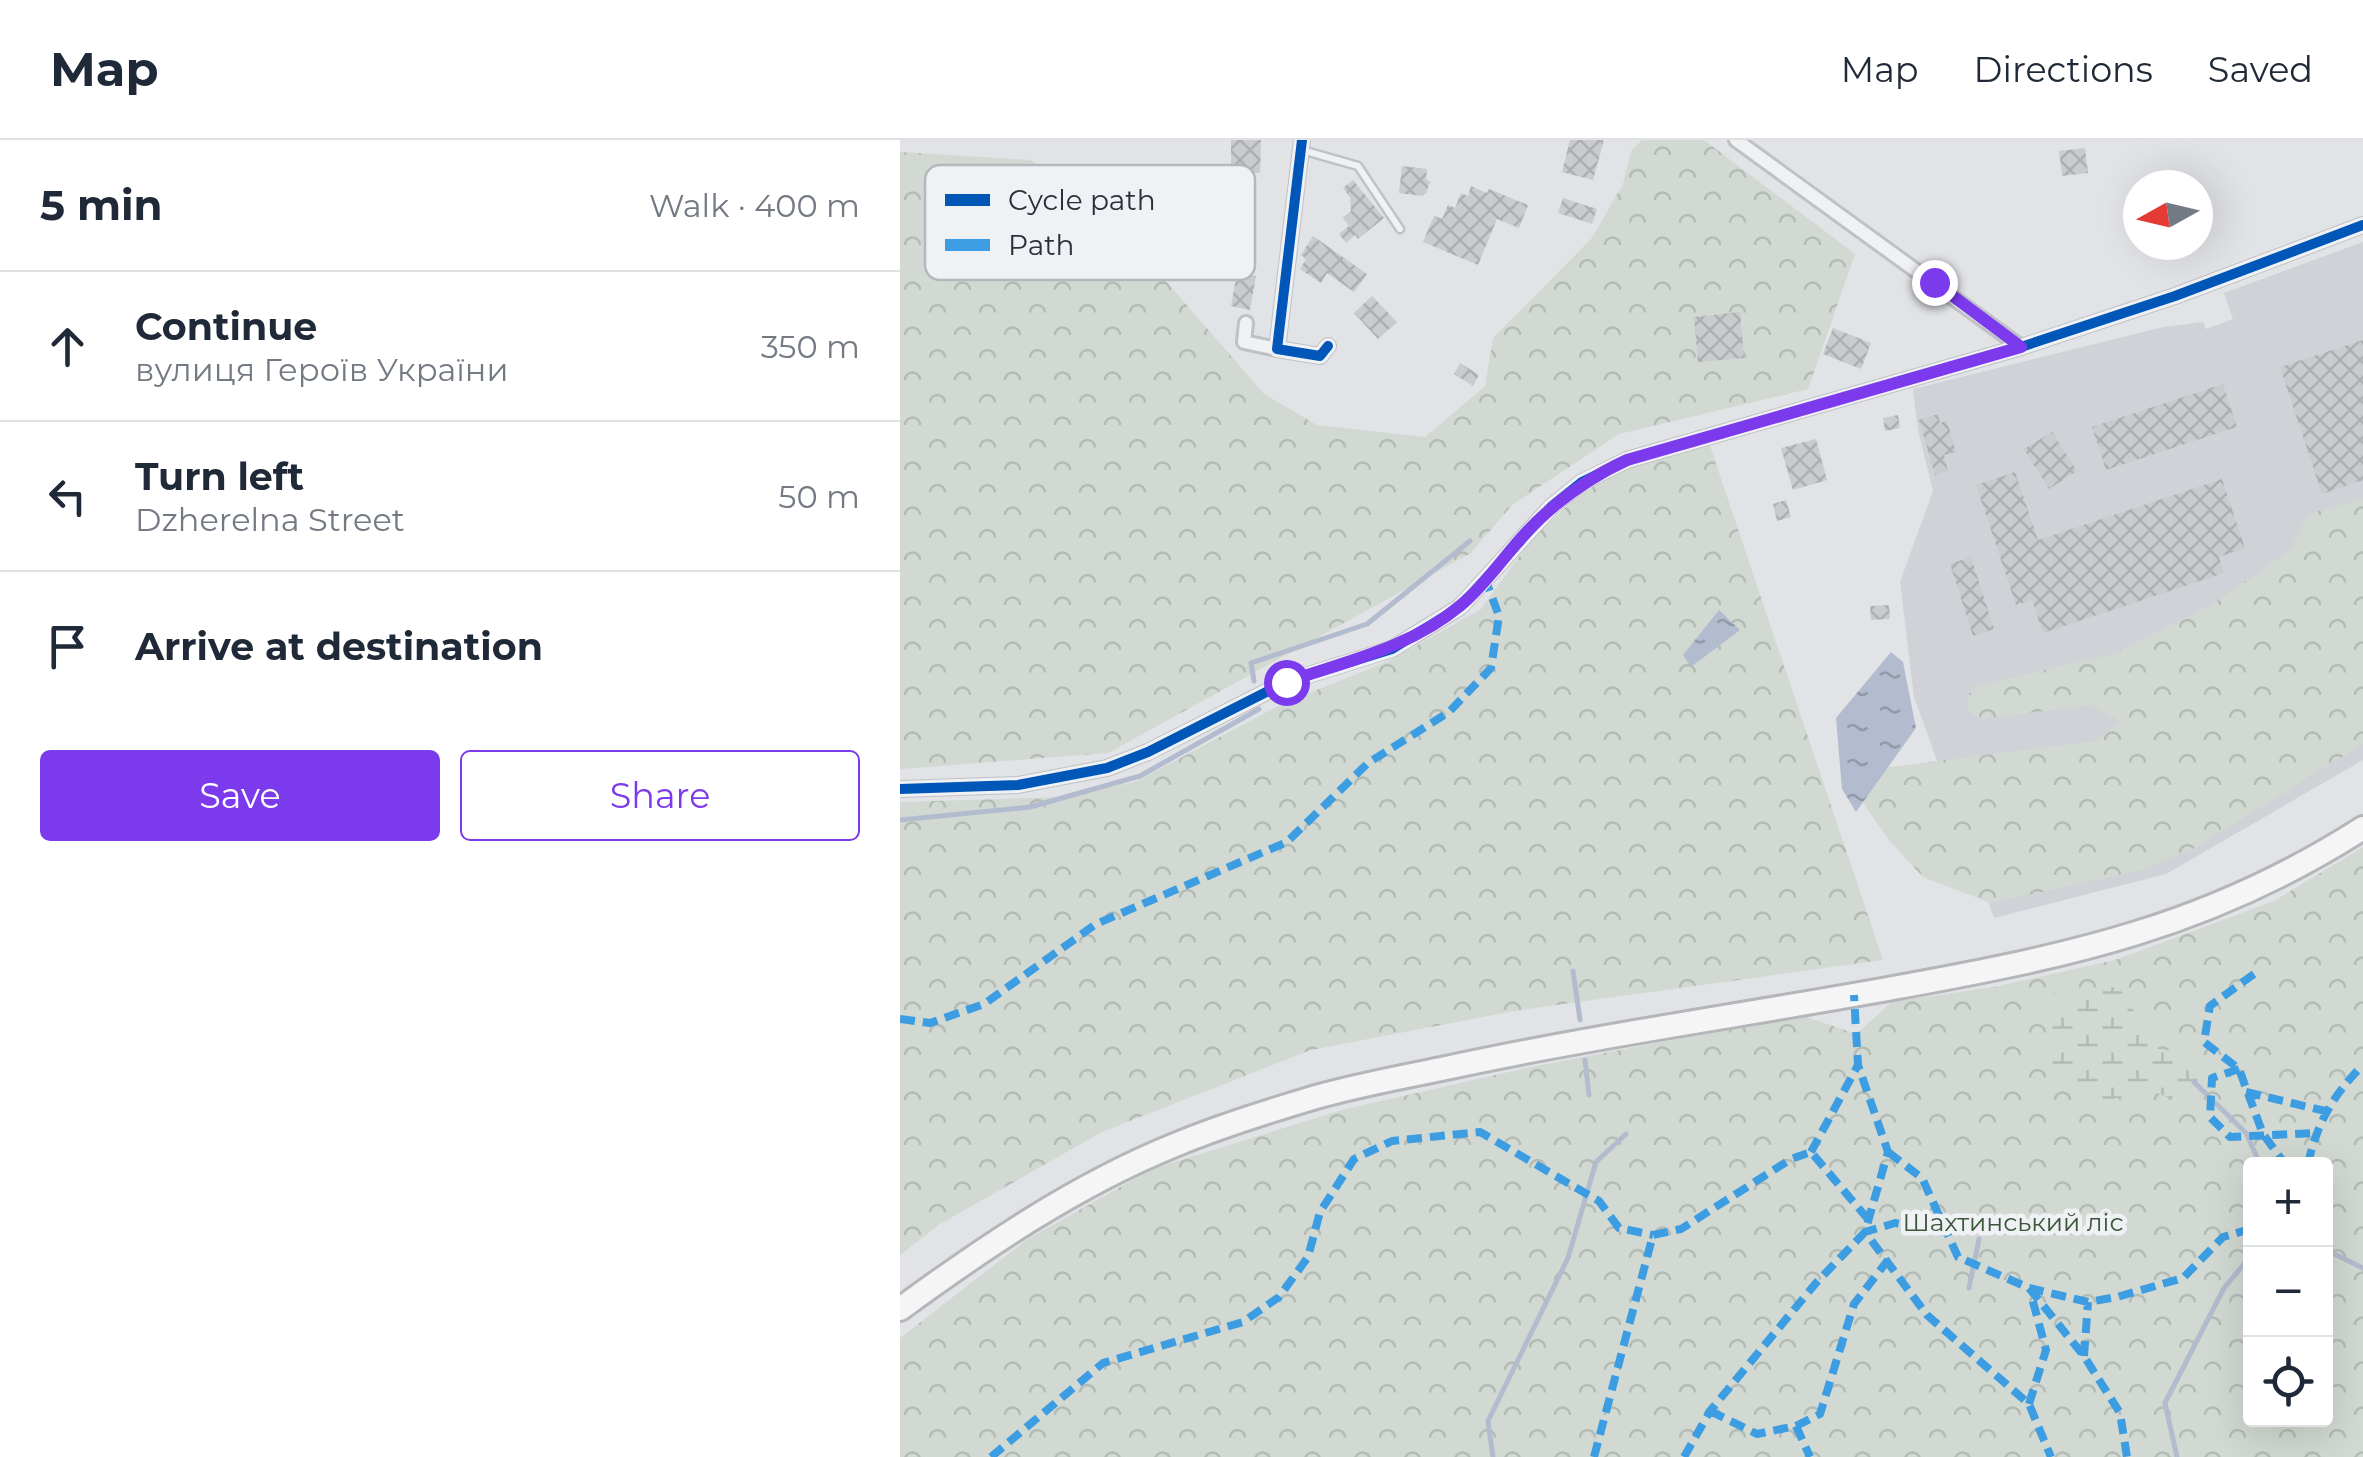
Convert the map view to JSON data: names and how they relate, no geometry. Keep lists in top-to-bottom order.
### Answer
{
  "parks": ["Шахтинський ліс"],
  "legend": ["Cycle path", "Path"],
  "north": "left",
  "page": {
    "header": "Map",
    "nav": ["Map", "Directions", "Saved"],
    "heading": ["5 min", "Walk · 400 m"],
    "list": [
      ["Continue", "вулиця Героїв України", "350 m"],
      ["Turn left", "Dzherelna Street", "50 m"],
      "Arrive at destination"
    ],
    "buttons": ["Save", "Share"],
    "map_buttons": ["+", "−"]
  }
}
